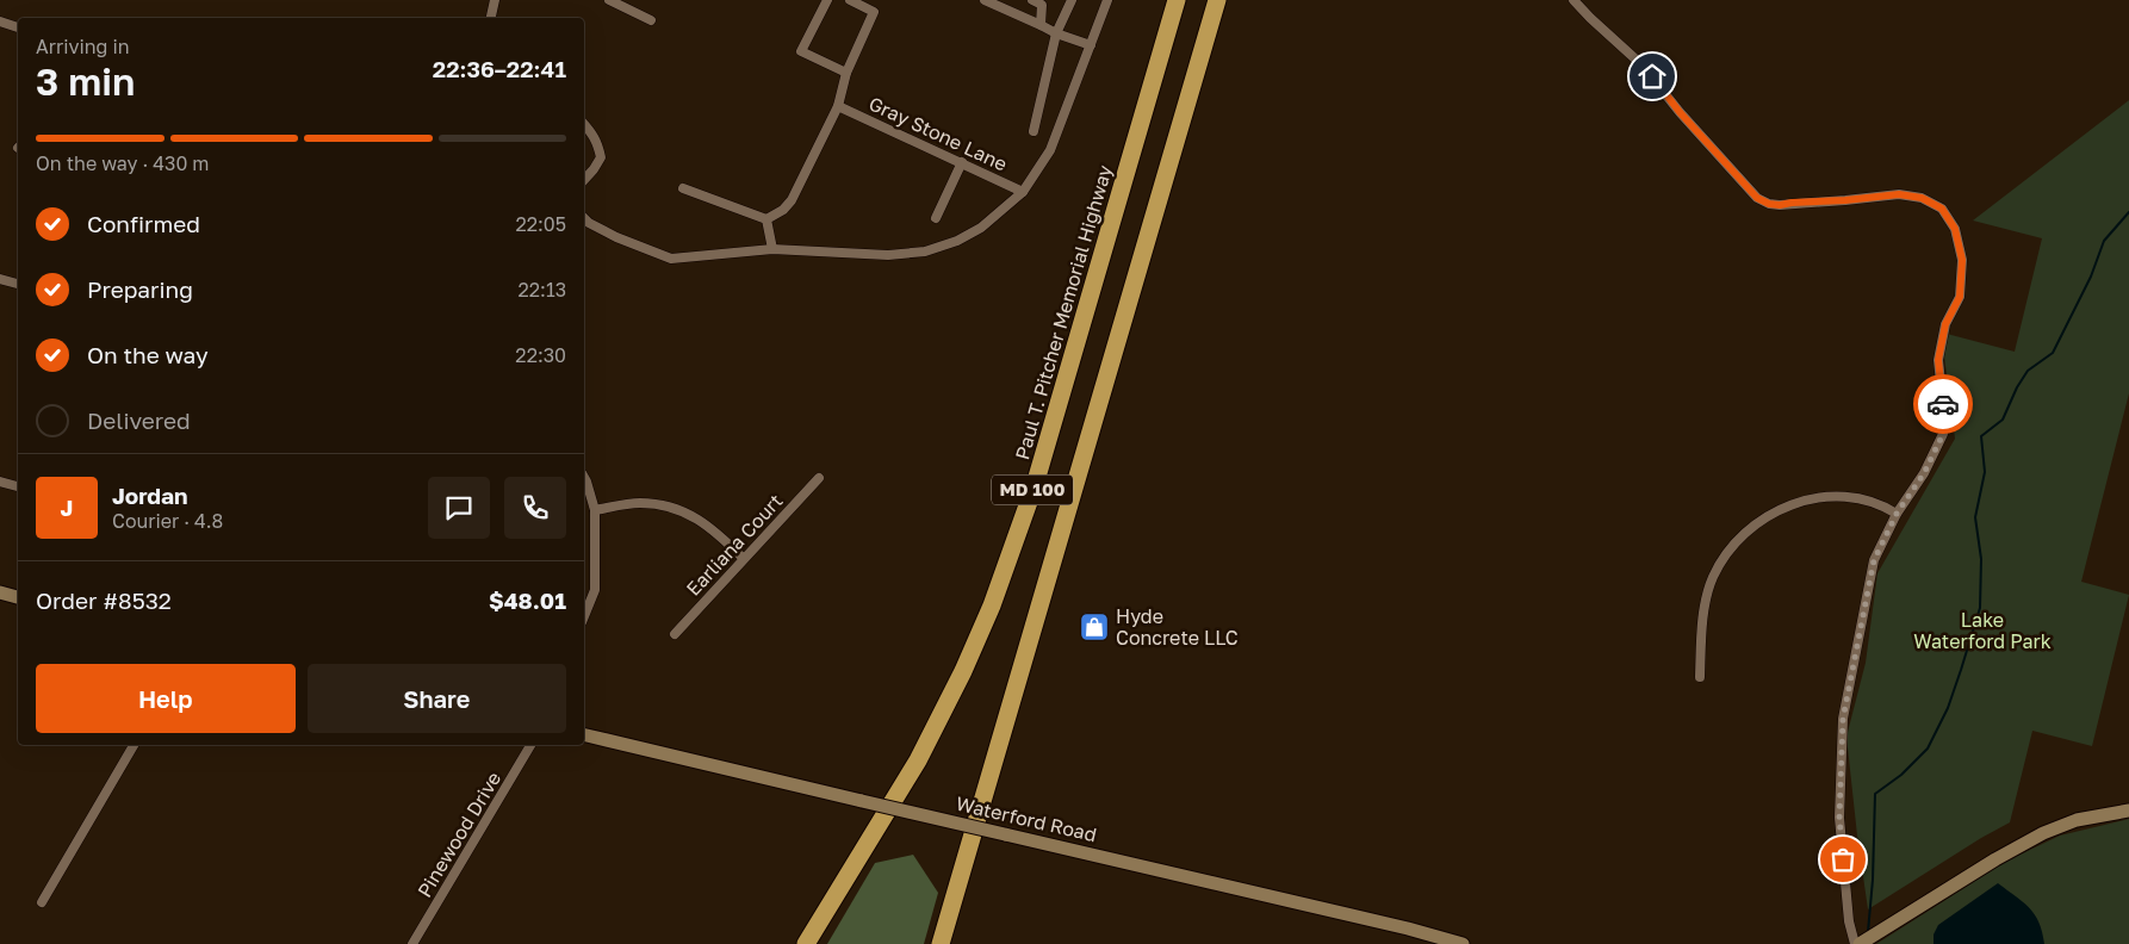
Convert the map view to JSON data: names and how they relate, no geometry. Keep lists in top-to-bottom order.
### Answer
{
  "streets": {
    "highway": ["Paul T. Pitcher Memorial Highway", "MD 100"],
    "main road": ["Waterford Road"],
    "street": ["Gray Stone Lane", "Earliana Court", "Pinewood Drive"]
  },
  "parks": ["Lake Waterford Park"],
  "places": {
    "shop": ["Hyde Concrete LLC"]
  },
  "page": {
    "heading": ["3 min", "Arriving in", "22:36–22:41"],
    "panel": [
      "Jordan",
      "Courier · 4.8",
      "Order #8532",
      "$48.01"
    ],
    "bar": "On the way · 430 m",
    "list": [
      ["Confirmed", "22:05"],
      ["Preparing", "22:13"],
      ["On the way", "22:30"],
      "Delivered"
    ],
    "round": "J",
    "buttons": ["Help", "Share"]
  }
}
